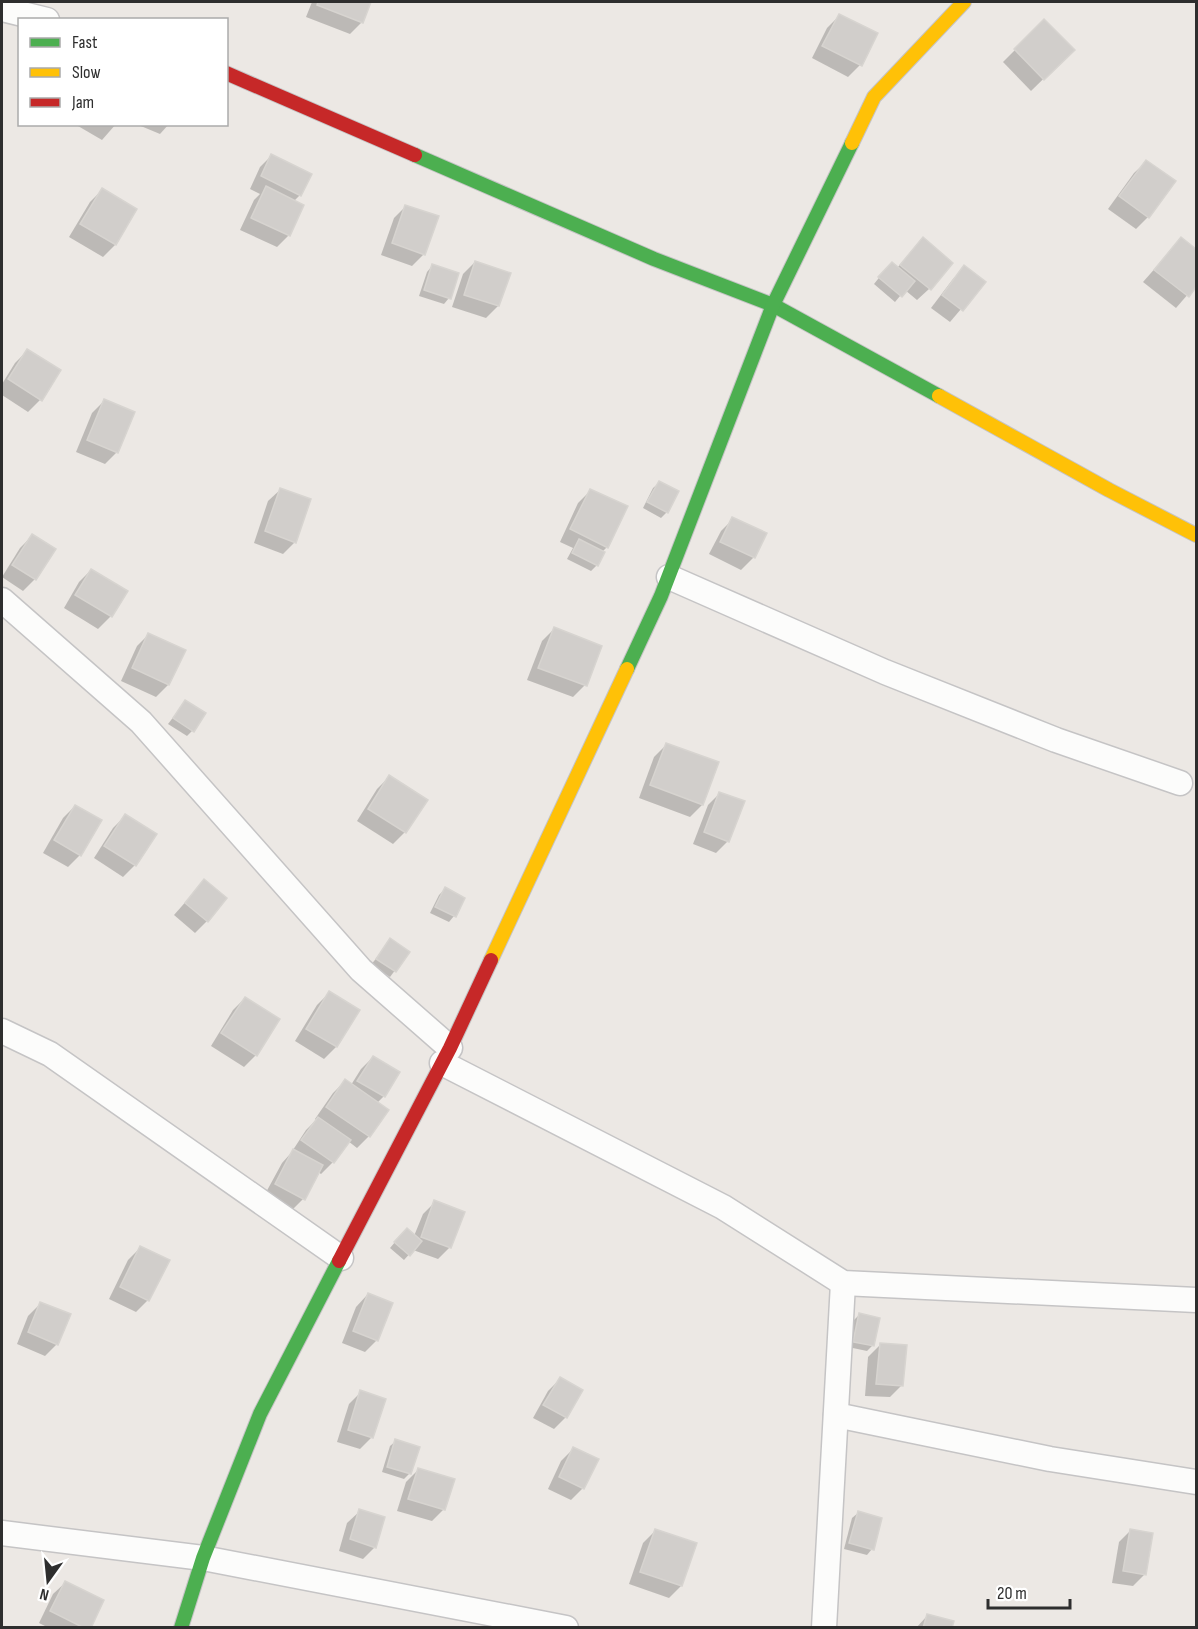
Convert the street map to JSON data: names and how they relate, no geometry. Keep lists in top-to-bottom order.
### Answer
{
  "legend": ["Fast", "Slow", "Jam"],
  "scale_bar": "20 m",
  "north": "bottom"
}
